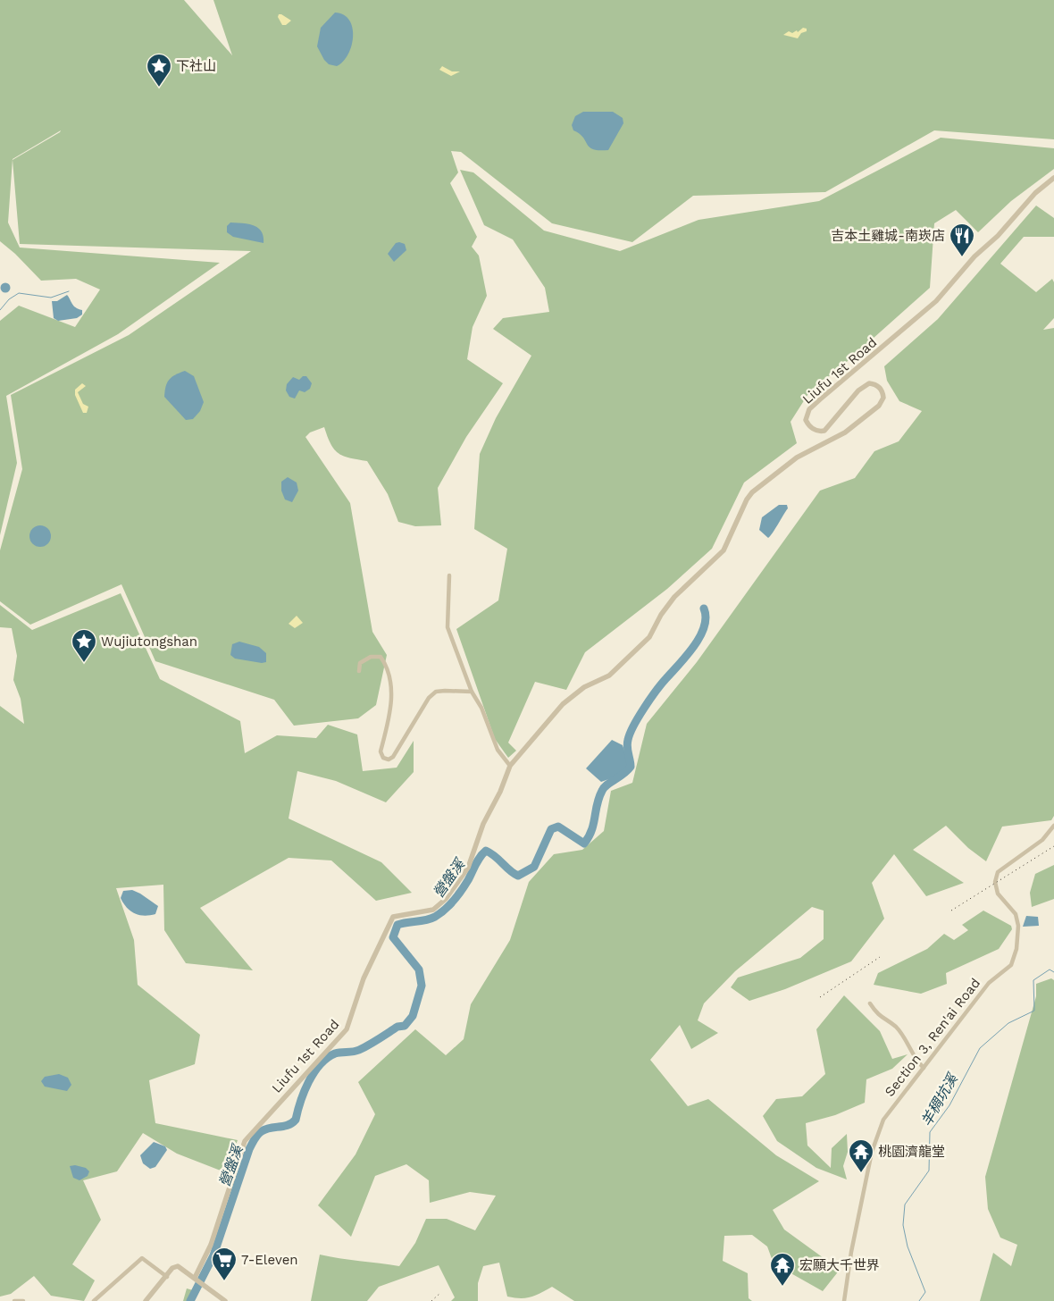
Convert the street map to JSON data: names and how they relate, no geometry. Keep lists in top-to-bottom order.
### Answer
{
  "streets": {
    "street": ["Liufu 1st Road", "Section 3, Ren'ai Road"]
  },
  "water": ["營盤溪", "羊稠坑溪"],
  "places": {
    "place": ["下社山", "Wujiutongshan"],
    "restaurant": ["吉本土雞城-南崁店"],
    "temple": ["桃園濟龍堂", "宏願大千世界"],
    "supermarket": ["7-Eleven"]
  }
}
